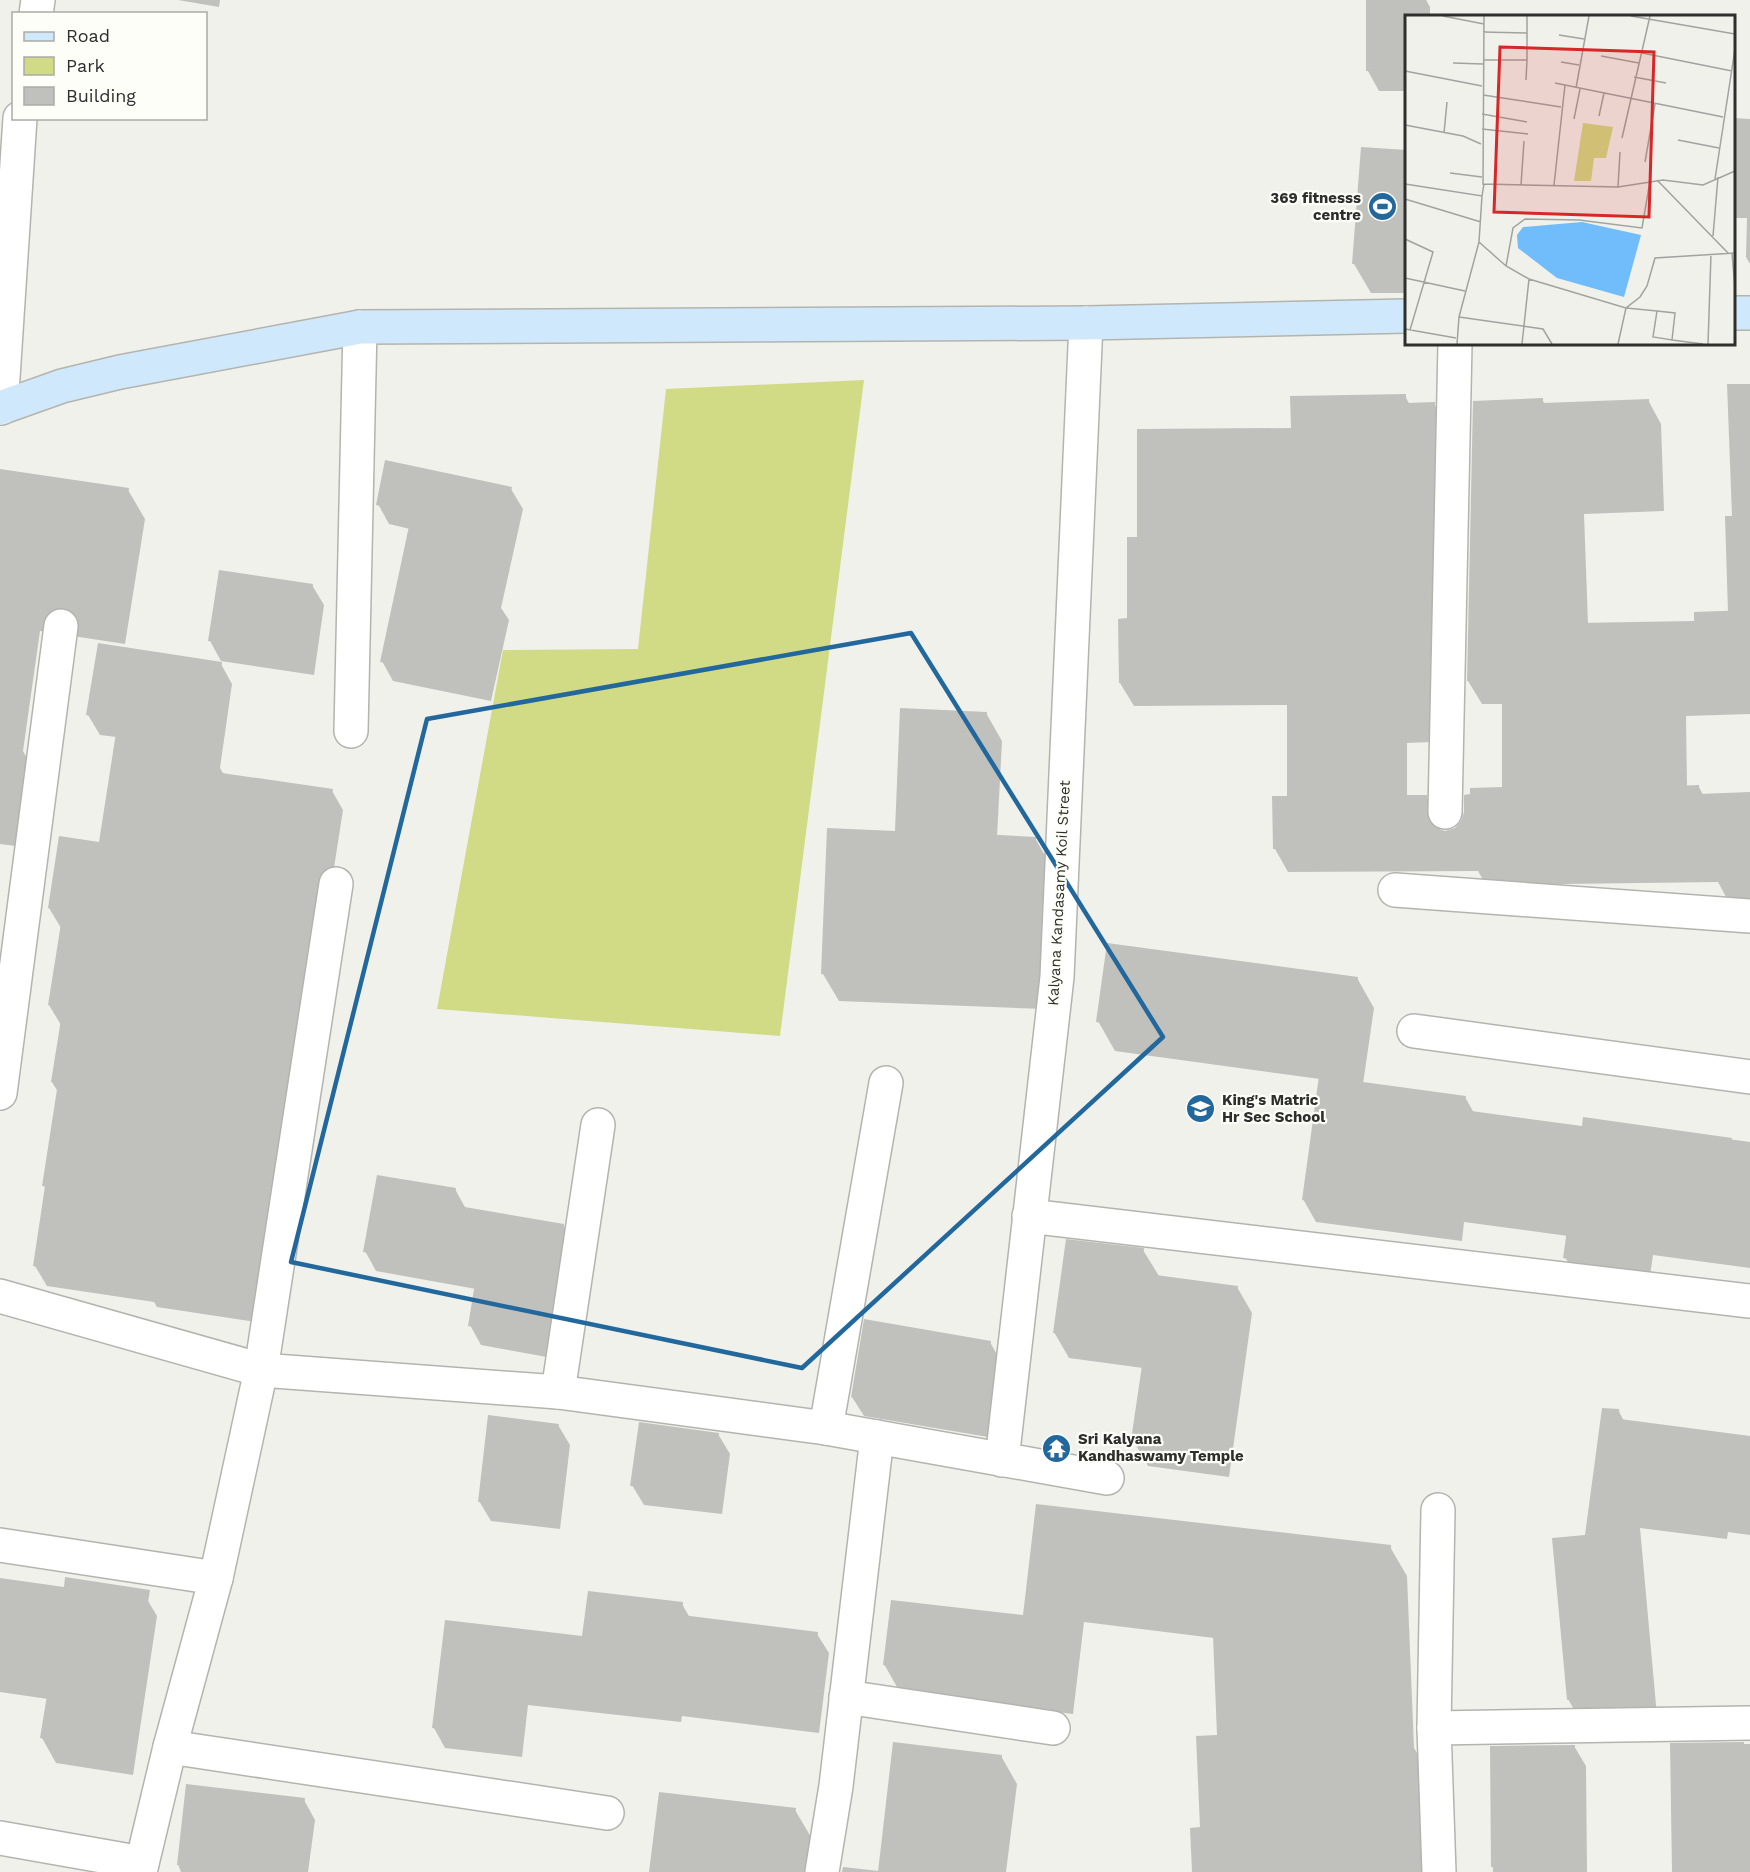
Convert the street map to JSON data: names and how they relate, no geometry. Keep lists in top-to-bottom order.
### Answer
{
  "streets": {
    "street": ["Kalyana Kandasamy Koil Street"]
  },
  "places": {
    "sports": ["369 fitnesss centre"],
    "school or university": ["King's Matric Hr Sec School"],
    "temple": ["Sri Kalyana Kandhaswamy Temple"]
  },
  "legend": ["Road", "Park", "Building"]
}
